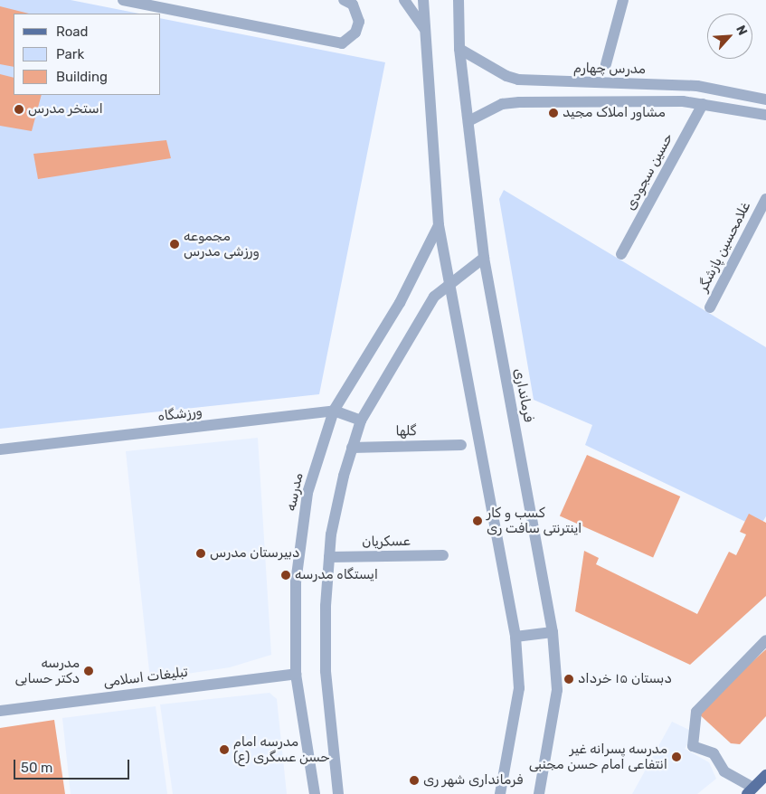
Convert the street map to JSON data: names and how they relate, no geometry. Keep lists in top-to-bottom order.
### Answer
{
  "streets": {
    "street": [
      "مدرس چهارم",
      "حسین سجودی",
      "غلامحسین پازشگر",
      "فرمانداری",
      "ورزشگاه",
      "گلها",
      "مدرسه",
      "عسکریان",
      "تبلیغات اسلامی"
    ]
  },
  "crossings": [
    ["مدرس چهارم", "فرمانداری"],
    ["ورزشگاه", "مدرسه"],
    ["مدرسه", "تبلیغات اسلامی"]
  ],
  "places": [
    "استخر مدرس",
    "مشاور املاک مجید",
    "مجموعه ورزشی مدرس",
    "کسب و کار اینترنتی سافت ری",
    "دبیرستان مدرس",
    "ایستگاه مدرسه",
    "مدرسه دکتر حسابی",
    "دبستان ۱۵ خرداد",
    "مدرسه امام حسن عسگری (ع)",
    "مدرسه پسرانه غیر انتفاعی امام حسن مجنبی",
    "فرمانداری شهر ری"
  ],
  "legend": ["Road", "Park", "Building"],
  "scale_bar": "50 m",
  "north": "top right"
}
